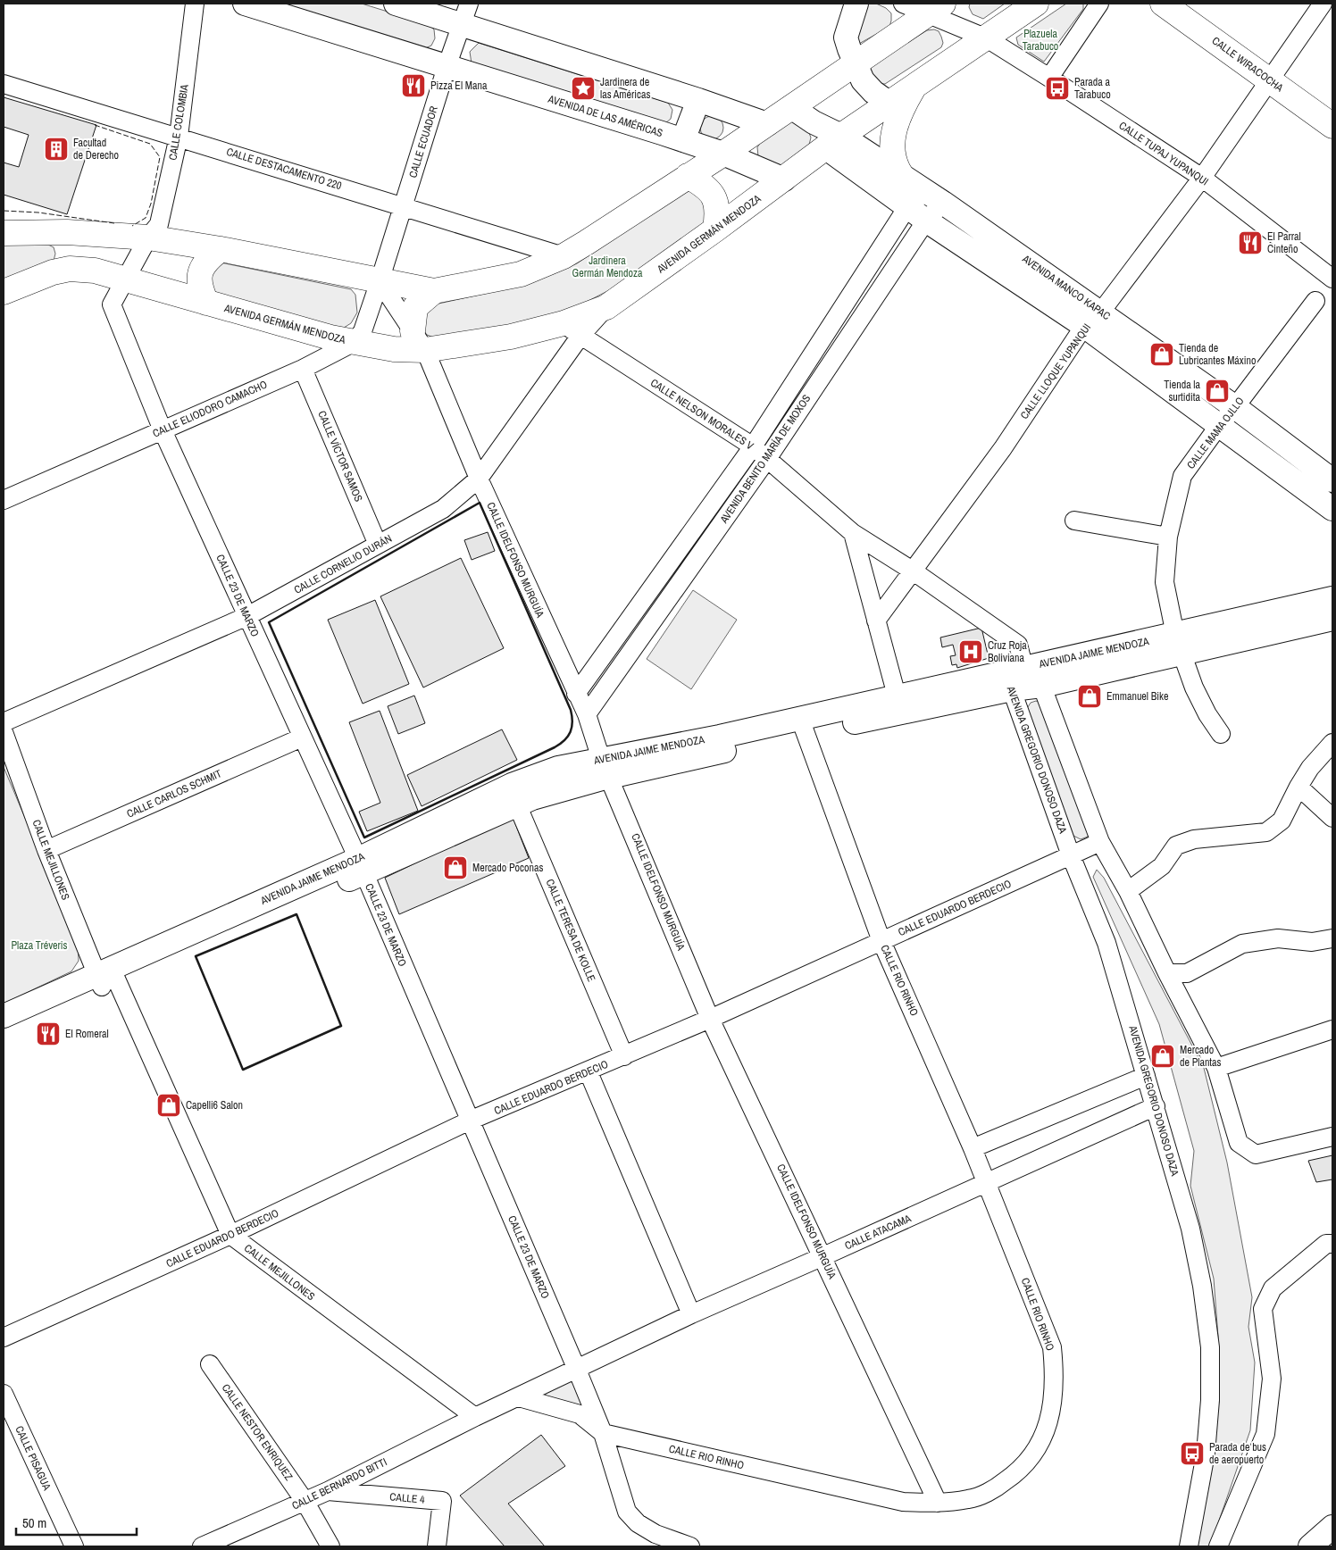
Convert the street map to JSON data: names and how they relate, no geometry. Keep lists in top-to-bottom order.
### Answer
{
  "streets": {
    "highway": ["CALLE WIRACOCHA", "AVENIDA GERMÁN MENDOZA"],
    "main road": ["AVENIDA DE LAS AMÉRICAS", "AVENIDA MANCO KAPAC", "AVENIDA JAIME MENDOZA"],
    "street": [
      "CALLE COLOMBIA",
      "CALLE ECUADOR",
      "CALLE TUPAJ YUPANQUI",
      "CALLE DESTACAMENTO 220",
      "CALLE LLOQUE YUPANQUI",
      "CALLE ELIODORO CAMACHO",
      "CALLE NELSON MORALES V",
      "CALLE MAMA OJLLO",
      "CALLE VÍCTOR SAMOS",
      "AVENIDA BENITO MARÍA DE MOXOS",
      "CALLE IDELFONSO MURGUÍA",
      "CALLE CORNELIO DURÁN",
      "CALLE 23 DE MARZO",
      "AVENIDA GREGORIO DONOSO DAZA",
      "CALLE CARLOS SCHMIT",
      "CALLE MEJILLONES",
      "CALLE EDUARDO BERDECIO",
      "CALLE TERESA DE KOLLE",
      "CALLE RIO RINHO",
      "CALLE ATACAMA",
      "CALLE NESTOR ENRIQUEZ",
      "CALLE PISAGUA",
      "CALLE BERNARDO BITTI",
      "CALLE 4"
    ]
  },
  "crossings": [
    ["CALLE WIRACOCHA", "CALLE LLOQUE YUPANQUI"],
    ["AVENIDA DE LAS AMÉRICAS", "CALLE ECUADOR"],
    ["AVENIDA DE LAS AMÉRICAS", "AVENIDA GERMÁN MENDOZA"],
    ["CALLE COLOMBIA", "CALLE DESTACAMENTO 220"],
    ["CALLE COLOMBIA", "AVENIDA GERMÁN MENDOZA"],
    ["CALLE COLOMBIA", "CALLE 23 DE MARZO"],
    ["CALLE ECUADOR", "CALLE DESTACAMENTO 220"],
    ["CALLE ECUADOR", "CALLE IDELFONSO MURGUÍA"],
    ["CALLE TUPAJ YUPANQUI", "AVENIDA GERMÁN MENDOZA"],
    ["CALLE TUPAJ YUPANQUI", "CALLE LLOQUE YUPANQUI"],
    ["AVENIDA GERMÁN MENDOZA", "AVENIDA MANCO KAPAC"],
    ["AVENIDA GERMÁN MENDOZA", "CALLE ELIODORO CAMACHO"],
    ["AVENIDA GERMÁN MENDOZA", "CALLE NELSON MORALES V"],
    ["AVENIDA GERMÁN MENDOZA", "CALLE IDELFONSO MURGUÍA"],
    ["AVENIDA GERMÁN MENDOZA", "CALLE CORNELIO DURÁN"],
    ["AVENIDA GERMÁN MENDOZA", "CALLE 23 DE MARZO"],
    ["AVENIDA MANCO KAPAC", "CALLE LLOQUE YUPANQUI"],
    ["AVENIDA MANCO KAPAC", "CALLE MAMA OJLLO"],
    ["AVENIDA MANCO KAPAC", "AVENIDA BENITO MARÍA DE MOXOS"],
    ["CALLE LLOQUE YUPANQUI", "CALLE NELSON MORALES V"],
    ["CALLE ELIODORO CAMACHO", "CALLE VÍCTOR SAMOS"],
    ["CALLE ELIODORO CAMACHO", "CALLE 23 DE MARZO"],
    ["CALLE NELSON MORALES V", "AVENIDA BENITO MARÍA DE MOXOS"],
    ["CALLE NELSON MORALES V", "CALLE CORNELIO DURÁN"],
    ["CALLE NELSON MORALES V", "AVENIDA JAIME MENDOZA"],
    ["CALLE NELSON MORALES V", "AVENIDA GREGORIO DONOSO DAZA"],
    ["CALLE MAMA OJLLO", "AVENIDA JAIME MENDOZA"],
    ["CALLE VÍCTOR SAMOS", "CALLE CORNELIO DURÁN"],
    ["AVENIDA BENITO MARÍA DE MOXOS", "CALLE IDELFONSO MURGUÍA"],
    ["CALLE IDELFONSO MURGUÍA", "CALLE CORNELIO DURÁN"],
    ["CALLE IDELFONSO MURGUÍA", "AVENIDA JAIME MENDOZA"],
    ["CALLE IDELFONSO MURGUÍA", "CALLE EDUARDO BERDECIO"],
    ["CALLE IDELFONSO MURGUÍA", "CALLE RIO RINHO"],
    ["CALLE IDELFONSO MURGUÍA", "CALLE ATACAMA"],
    ["CALLE CORNELIO DURÁN", "CALLE 23 DE MARZO"],
    ["CALLE 23 DE MARZO", "AVENIDA JAIME MENDOZA"],
    ["CALLE 23 DE MARZO", "CALLE CARLOS SCHMIT"],
    ["CALLE 23 DE MARZO", "CALLE EDUARDO BERDECIO"],
    ["CALLE 23 DE MARZO", "CALLE RIO RINHO"],
    ["CALLE 23 DE MARZO", "CALLE ATACAMA"],
    ["AVENIDA JAIME MENDOZA", "AVENIDA GREGORIO DONOSO DAZA"],
    ["AVENIDA JAIME MENDOZA", "CALLE MEJILLONES"],
    ["AVENIDA JAIME MENDOZA", "CALLE TERESA DE KOLLE"],
    ["AVENIDA JAIME MENDOZA", "CALLE RIO RINHO"],
    ["AVENIDA GREGORIO DONOSO DAZA", "CALLE EDUARDO BERDECIO"],
    ["AVENIDA GREGORIO DONOSO DAZA", "CALLE ATACAMA"],
    ["CALLE CARLOS SCHMIT", "CALLE MEJILLONES"],
    ["CALLE MEJILLONES", "CALLE EDUARDO BERDECIO"],
    ["CALLE MEJILLONES", "CALLE BERNARDO BITTI"],
    ["CALLE EDUARDO BERDECIO", "CALLE TERESA DE KOLLE"],
    ["CALLE EDUARDO BERDECIO", "CALLE RIO RINHO"],
    ["CALLE RIO RINHO", "CALLE ATACAMA"],
    ["CALLE NESTOR ENRIQUEZ", "CALLE BERNARDO BITTI"],
    ["CALLE BERNARDO BITTI", "CALLE 4"]
  ],
  "parks": ["Plazuela Tarabuco", "Jardinera Germán Mendoza", "Plaza Tréveris"],
  "places": {
    "restaurant": ["Pizza El Mana", "El Parral Cinteño", "El Romeral"],
    "place": ["Jardinera de las Américas"],
    "bus stop": ["Parada a Tarabuco", "Parada de bus de aeropuerto"],
    "building": ["Facultad de Derecho"],
    "shop": [
      "Tienda de Lubricantes Máxino",
      "Tienda la surtidita",
      "Emmanuel Bike",
      "Mercado Poconas",
      "Mercado de Plantas",
      "Capelli6 Salon"
    ],
    "hospital": ["Cruz Roja Boliviana"]
  },
  "scale_bar": "50 m"
}
